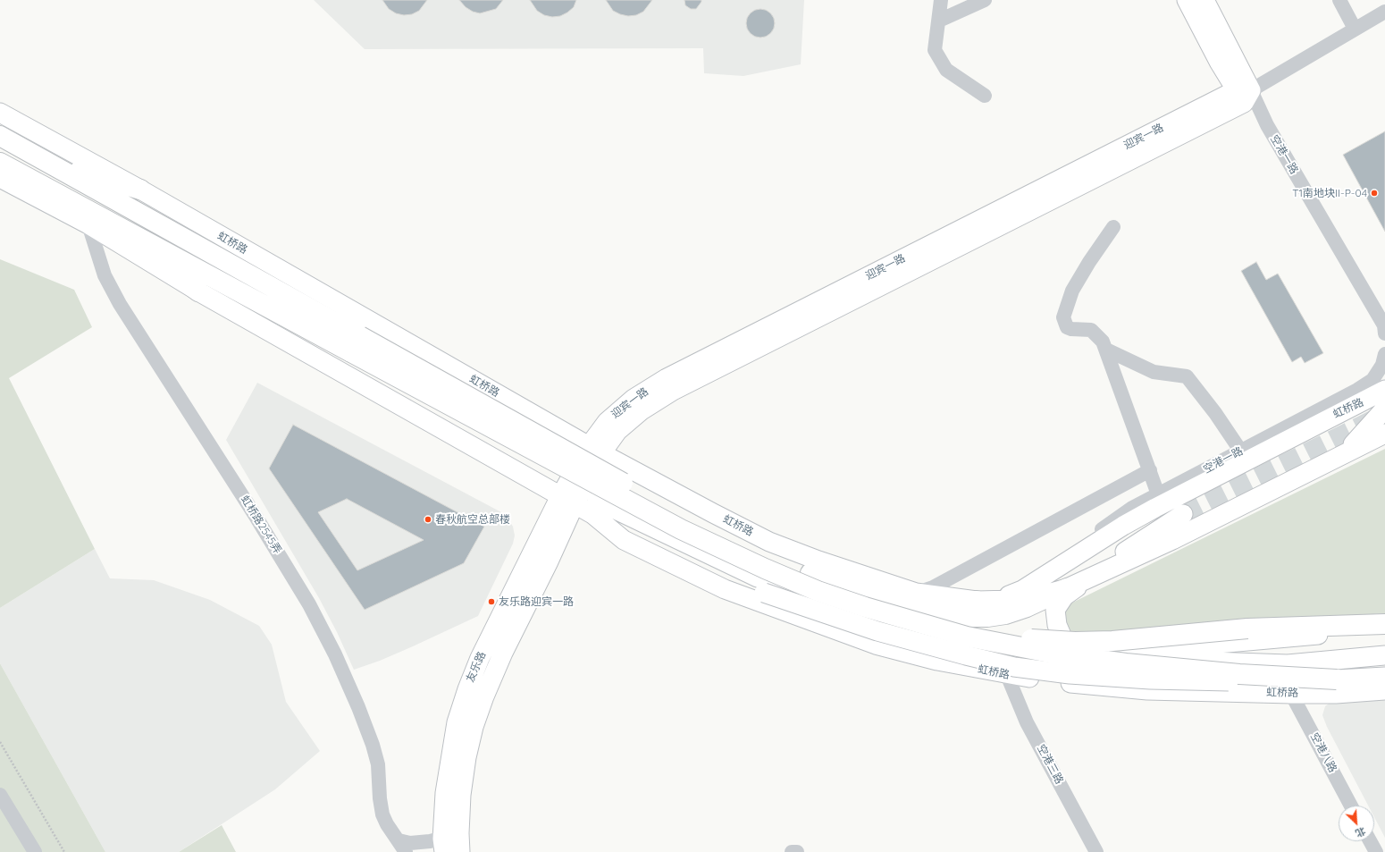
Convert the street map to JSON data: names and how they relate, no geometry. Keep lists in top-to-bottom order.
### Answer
{
  "streets": {
    "main road": [
      "迎宾一路",
      "空港一路",
      "虹桥路",
      "友乐路"
    ],
    "street": ["虹桥路2545弄", "空港八路", "空港三路"]
  },
  "crossings": [
    ["迎宾一路", "空港一路"],
    ["迎宾一路", "虹桥路"],
    ["迎宾一路", "友乐路"],
    ["空港一路", "虹桥路"],
    ["虹桥路", "友乐路"],
    ["虹桥路", "空港八路"],
    ["虹桥路", "空港三路"]
  ],
  "places": ["T1南地块II-P-04", "春秋航空总部楼", "友乐路迎宾一路"],
  "north": "bottom right"
}
